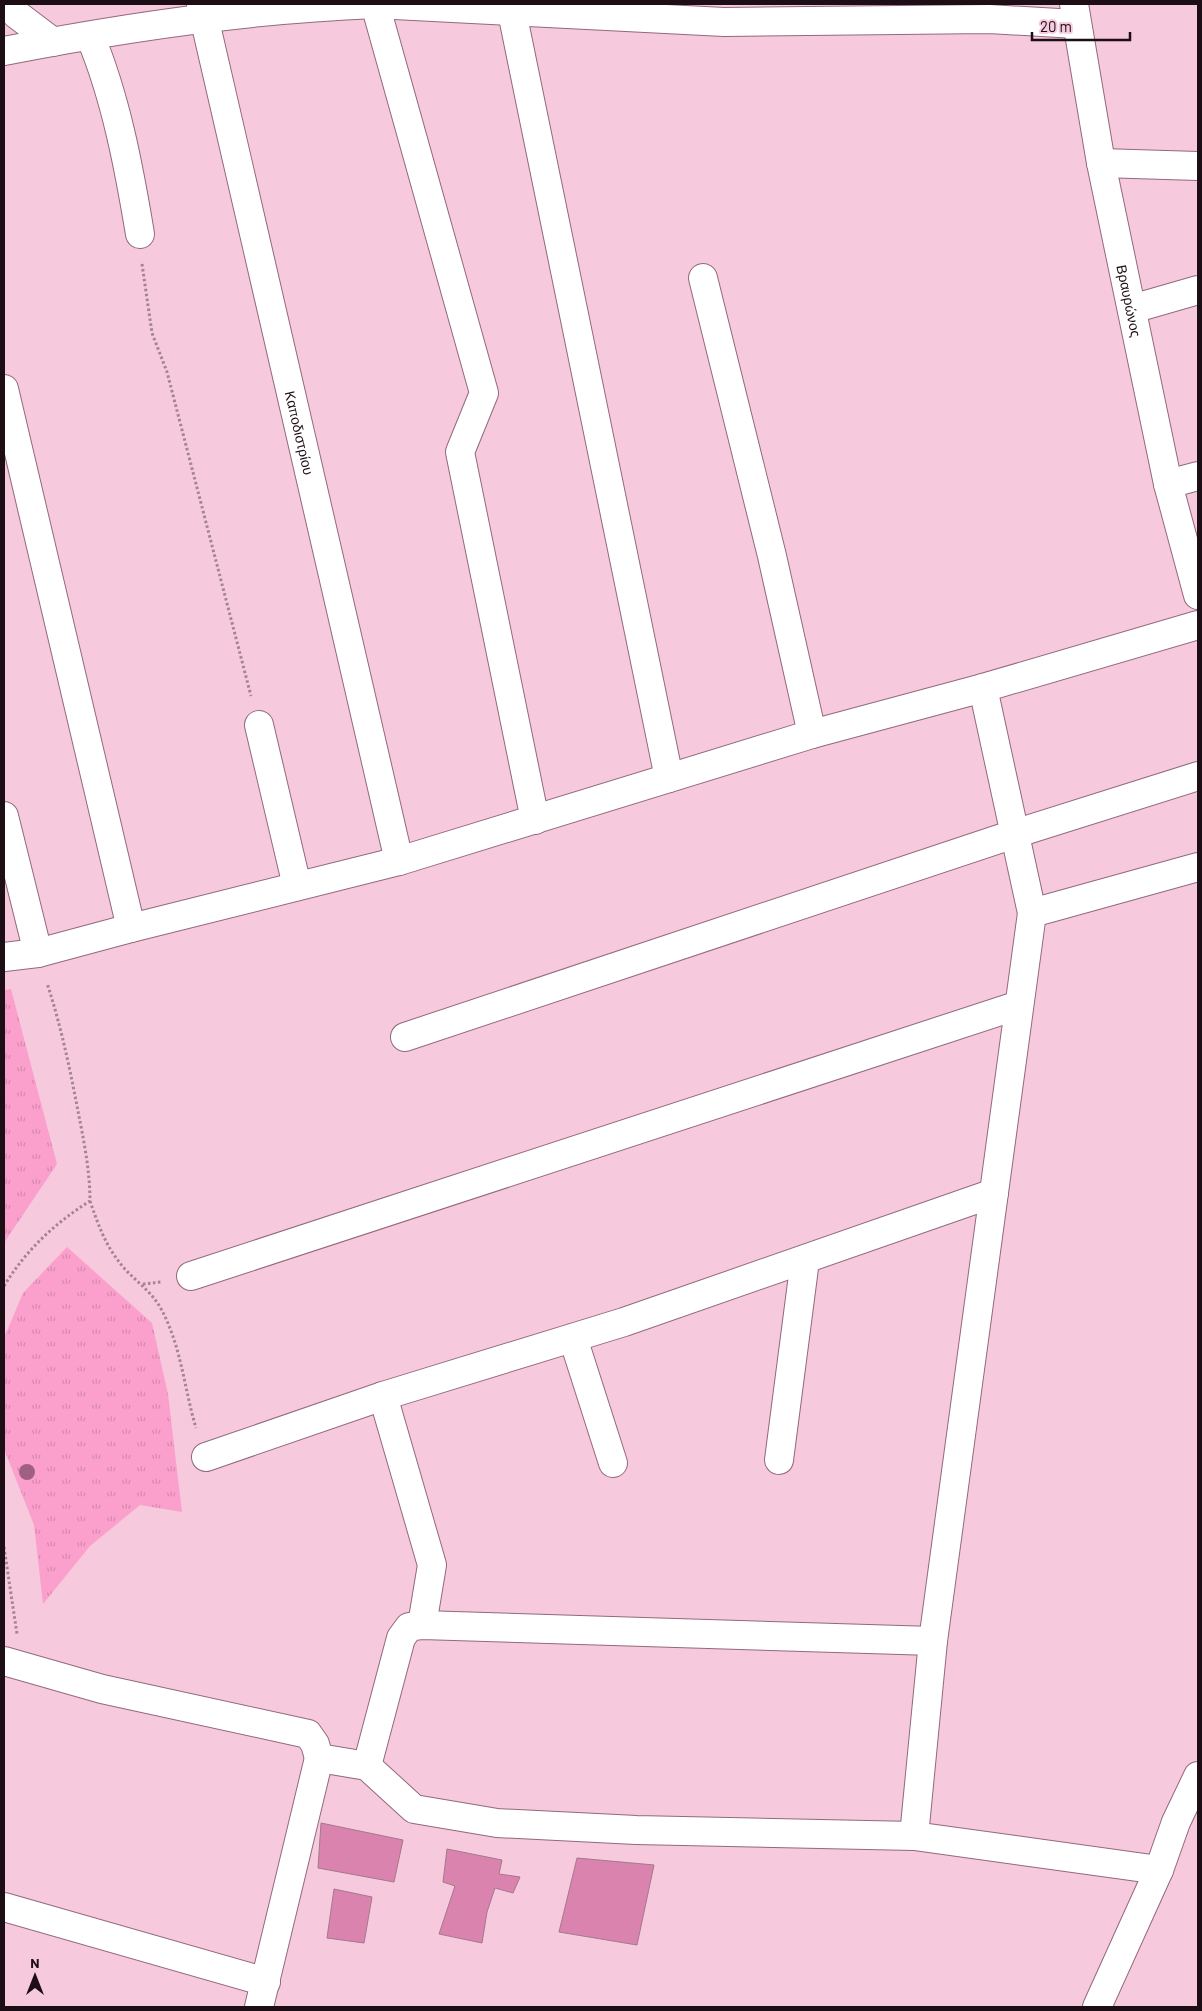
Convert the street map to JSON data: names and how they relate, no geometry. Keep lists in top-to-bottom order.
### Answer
{
  "streets": {
    "street": ["Βραυρώνος", "Καποδιστρίου"]
  },
  "scale_bar": "20 m",
  "north": "top"
}
